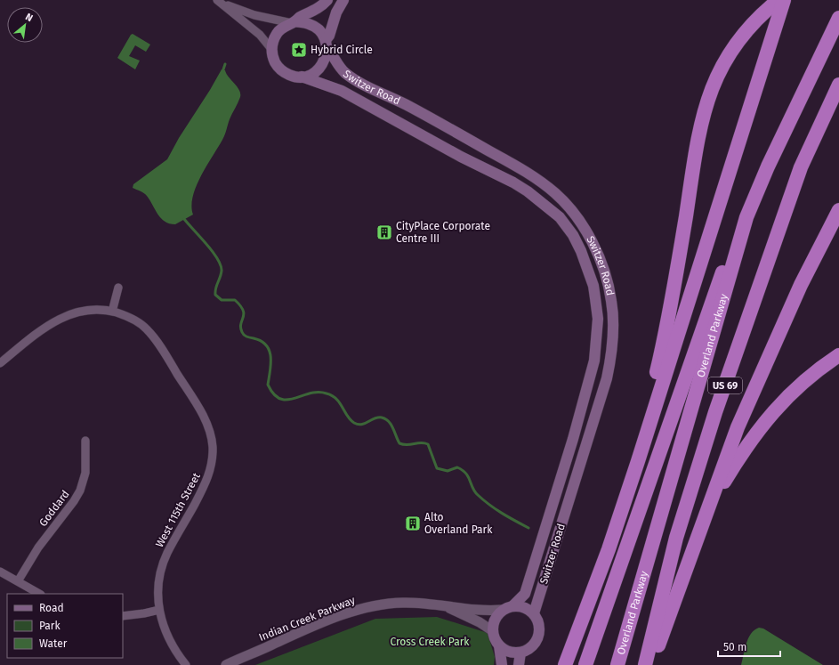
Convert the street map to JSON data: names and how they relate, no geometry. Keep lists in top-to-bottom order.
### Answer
{
  "streets": {
    "highway": ["Overland Parkway", "US 69"],
    "main road": ["Switzer Road"],
    "street": ["Goddard", "West 115th Street", "Indian Creek Parkway"]
  },
  "crossings": [
    ["Switzer Road", "Indian Creek Parkway"]
  ],
  "parks": ["Cross Creek Park"],
  "places": {
    "place": ["Hybrid Circle"],
    "building": ["CityPlace Corporate Centre III", "Alto Overland Park"]
  },
  "legend": ["Road", "Park", "Water"],
  "scale_bar": "50 m",
  "north": "top right"
}
